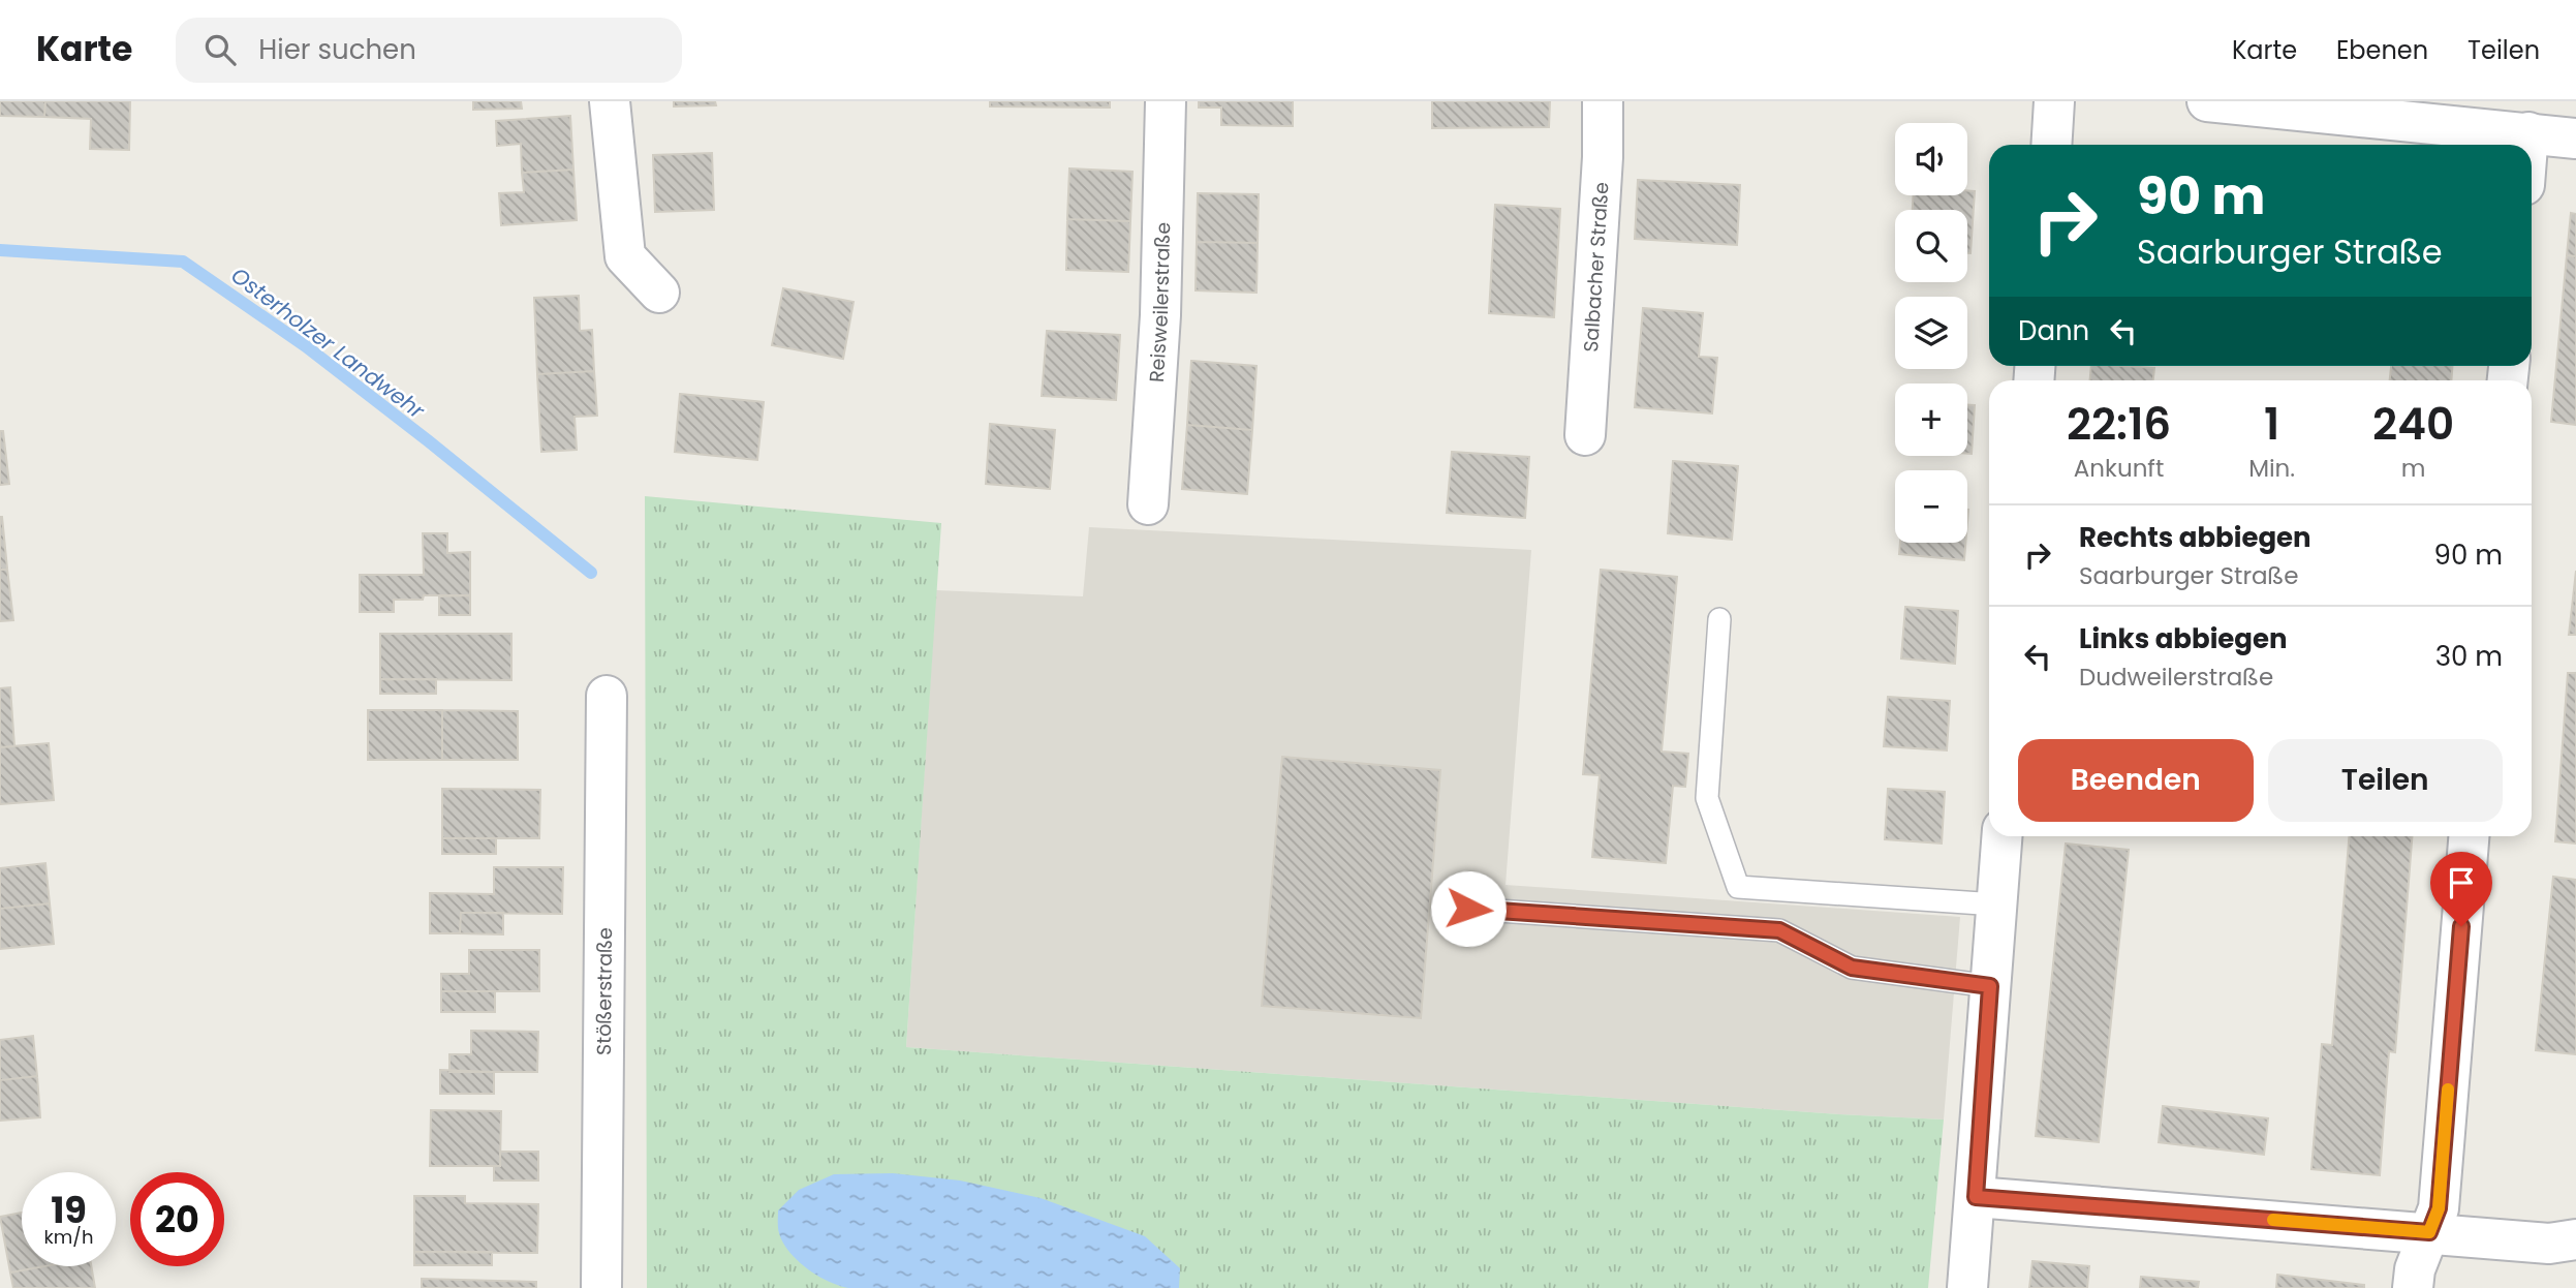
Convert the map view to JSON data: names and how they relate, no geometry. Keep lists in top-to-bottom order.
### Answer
{
  "streets": {
    "street": ["Salbacher Straße", "Reisweilerstraße", "Stößerstraße"]
  },
  "water": ["Osterholzer Landwehr"],
  "page": {
    "header": "Karte",
    "search": "Hier suchen",
    "nav": ["Karte", "Ebenen", "Teilen"],
    "map_buttons": ["+", "−"],
    "turn": ["90 m", "Saarburger Straße"],
    "then": "Dann",
    "eta": [
      "22:16",
      "Ankunft",
      "1",
      "Min.",
      "240",
      "m"
    ],
    "list": [
      {
        "name": "Rechts abbiegen",
        "note": "Saarburger Straße",
        "value": "90 m"
      },
      {
        "name": "Links abbiegen",
        "note": "Dudweilerstraße",
        "value": "30 m"
      }
    ],
    "buttons": ["Beenden", "Teilen"],
    "speed": "19 km/h",
    "limit": "20"
  }
}
